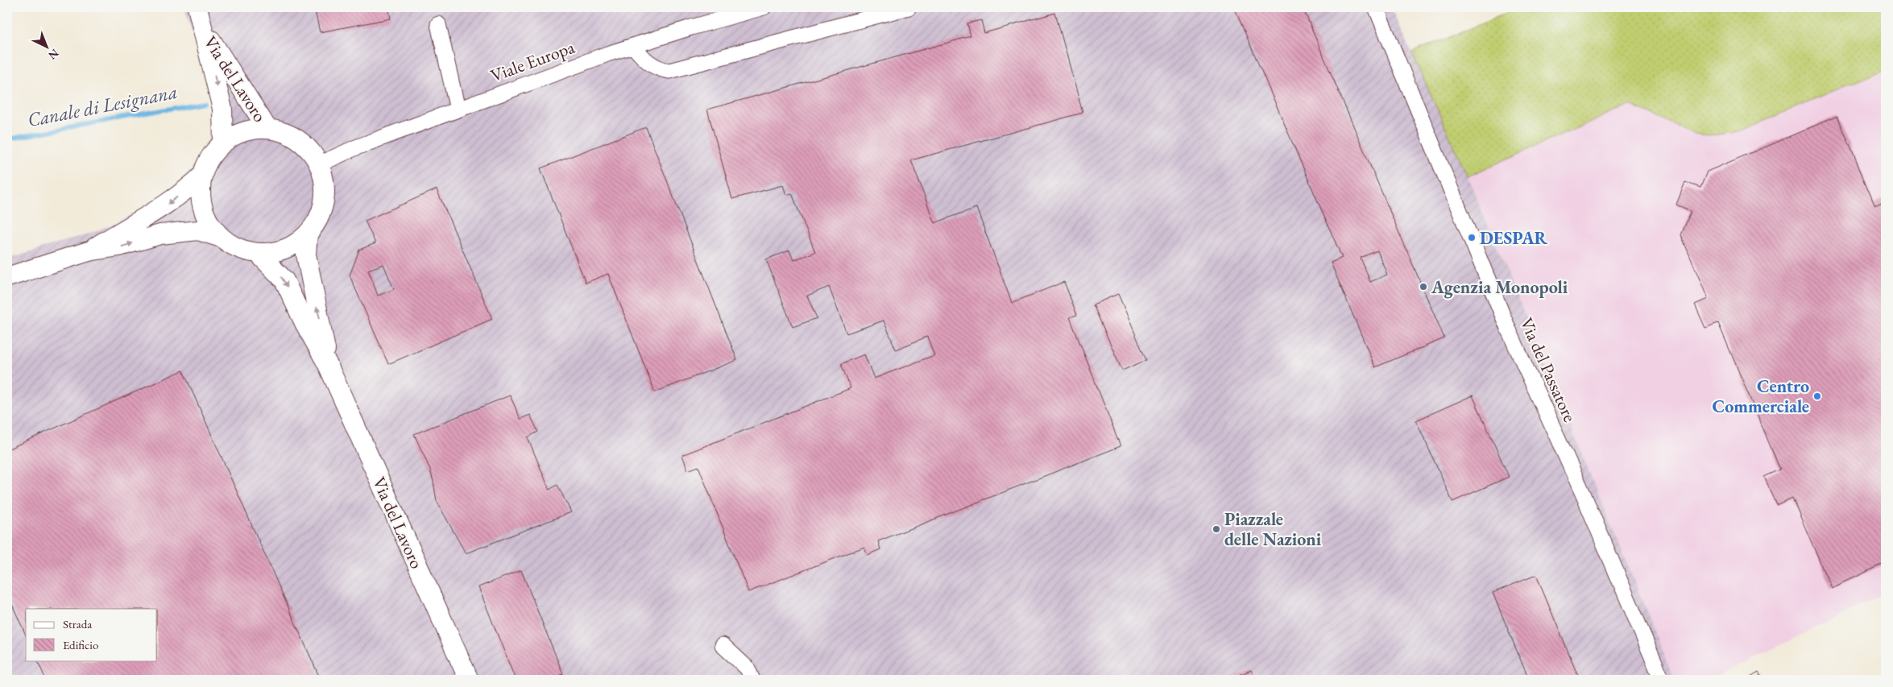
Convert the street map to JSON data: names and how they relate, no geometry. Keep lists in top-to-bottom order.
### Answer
{
  "streets": {
    "main road": ["Via del Lavoro"],
    "street": ["Viale Europa", "Via del Passatore"]
  },
  "crossings": [
    ["Viale Europa", "Via del Lavoro"]
  ],
  "water": ["Canale di Lesignana"],
  "places": [
    "DESPAR",
    "Agenzia Monopoli",
    "Centro Commerciale",
    "Piazzale delle Nazioni"
  ],
  "legend": ["Strada", "Edificio"],
  "north": "bottom right"
}
